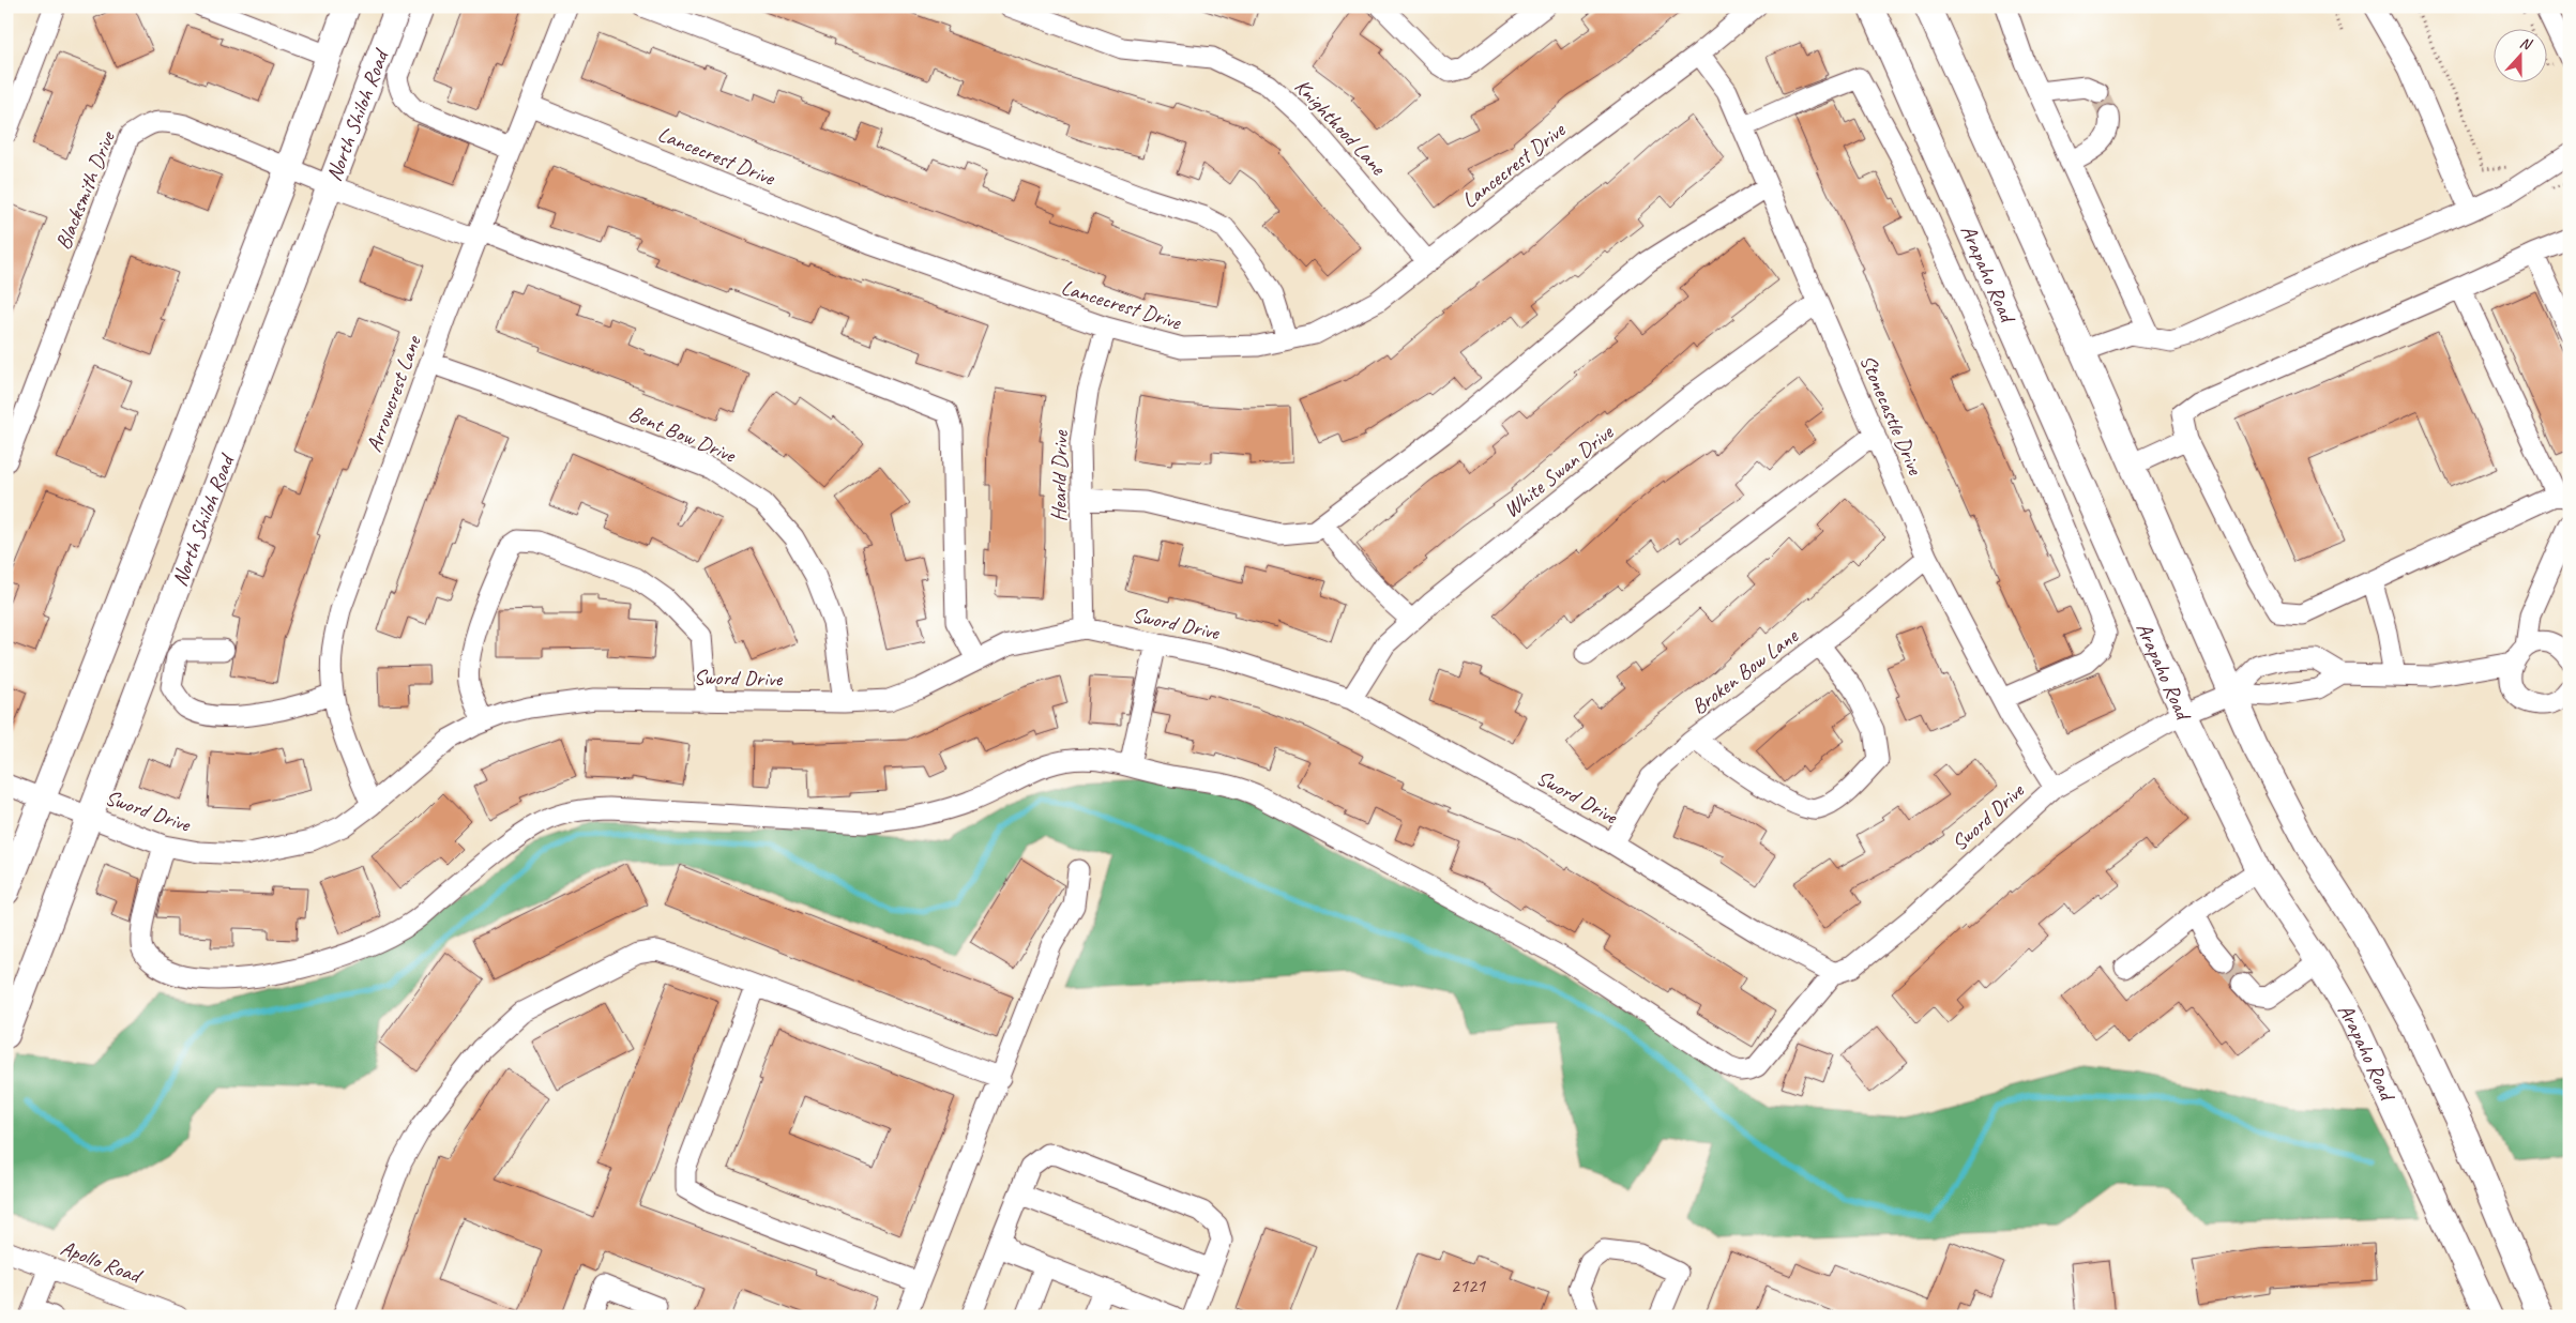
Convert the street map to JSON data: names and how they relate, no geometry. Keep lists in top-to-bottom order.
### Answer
{
  "streets": {
    "main road": ["North Shiloh Road", "Arapaho Road"],
    "street": [
      "Knighthood Lane",
      "Lancecrest Drive",
      "Blacksmith Drive",
      "Arrowcrest Lane",
      "Stonecastle Drive",
      "Bent Bow Drive",
      "White Swan Drive",
      "Hearld Drive",
      "Sword Drive",
      "Broken Bow Lane",
      "Apollo Road"
    ]
  },
  "crossings": [
    ["North Shiloh Road", "Blacksmith Drive"],
    ["North Shiloh Road", "Sword Drive"],
    ["Knighthood Lane", "Lancecrest Drive"],
    ["Lancecrest Drive", "Arrowcrest Lane"],
    ["Lancecrest Drive", "Stonecastle Drive"],
    ["Lancecrest Drive", "Hearld Drive"],
    ["Blacksmith Drive", "Arrowcrest Lane"],
    ["Blacksmith Drive", "Sword Drive"],
    ["Arapaho Road", "Sword Drive"],
    ["Arrowcrest Lane", "Bent Bow Drive"],
    ["Arrowcrest Lane", "Sword Drive"],
    ["Stonecastle Drive", "White Swan Drive"],
    ["Stonecastle Drive", "Sword Drive"],
    ["Stonecastle Drive", "Broken Bow Lane"],
    ["Bent Bow Drive", "Sword Drive"],
    ["White Swan Drive", "Sword Drive"],
    ["Hearld Drive", "Sword Drive"],
    ["Sword Drive", "Broken Bow Lane"]
  ],
  "house_numbers": ["2121"],
  "north": "top"
}
